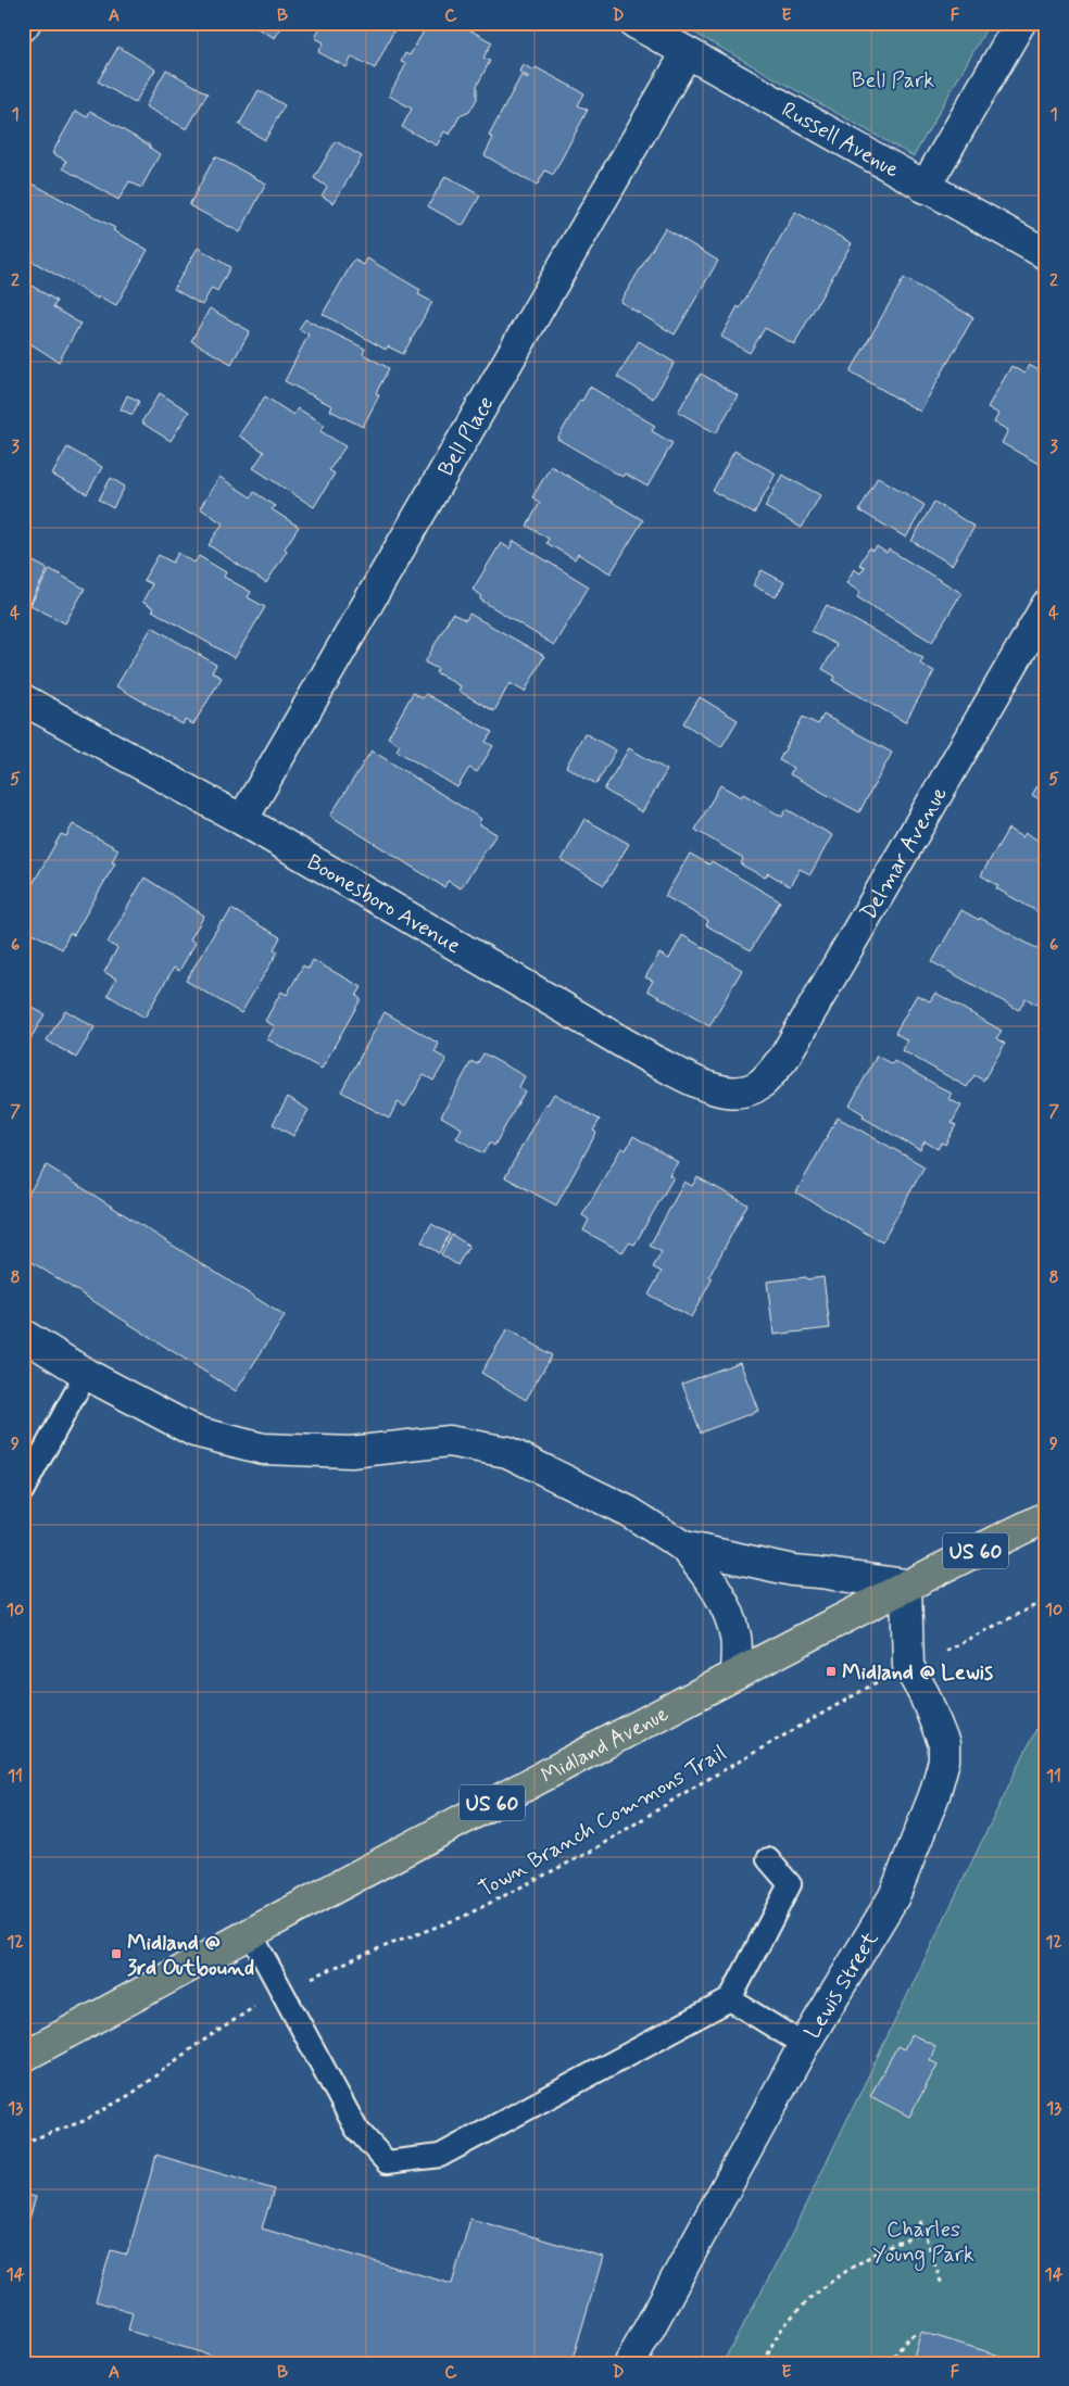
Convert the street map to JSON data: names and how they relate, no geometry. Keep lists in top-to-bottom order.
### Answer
{
  "streets": {
    "main road": ["US 60", "Midland Avenue"],
    "street": [
      "Russell Avenue",
      "Bell Place",
      "Delmar Avenue",
      "Boonesboro Avenue",
      "Lewis Street"
    ],
    "path": ["Town Branch Commons Trail"]
  },
  "crossings": [
    ["Russell Avenue", "Bell Place"],
    ["Bell Place", "Boonesboro Avenue"],
    ["Delmar Avenue", "Boonesboro Avenue"],
    ["Midland Avenue", "Lewis Street"]
  ],
  "parks": ["Bell Park", "Charles Young Park"],
  "places": {
    "transit": ["Midland @ Lewis", "Midland @ 3rd Outbound"]
  },
  "grid": {
    "columns": [
      "A",
      "B",
      "C",
      "D",
      "E",
      "F"
    ],
    "rows": [
      "1",
      "2",
      "3",
      "4",
      "5",
      "6",
      "7",
      "8",
      "9",
      "10",
      "11",
      "12",
      "13",
      "14"
    ]
  }
}
